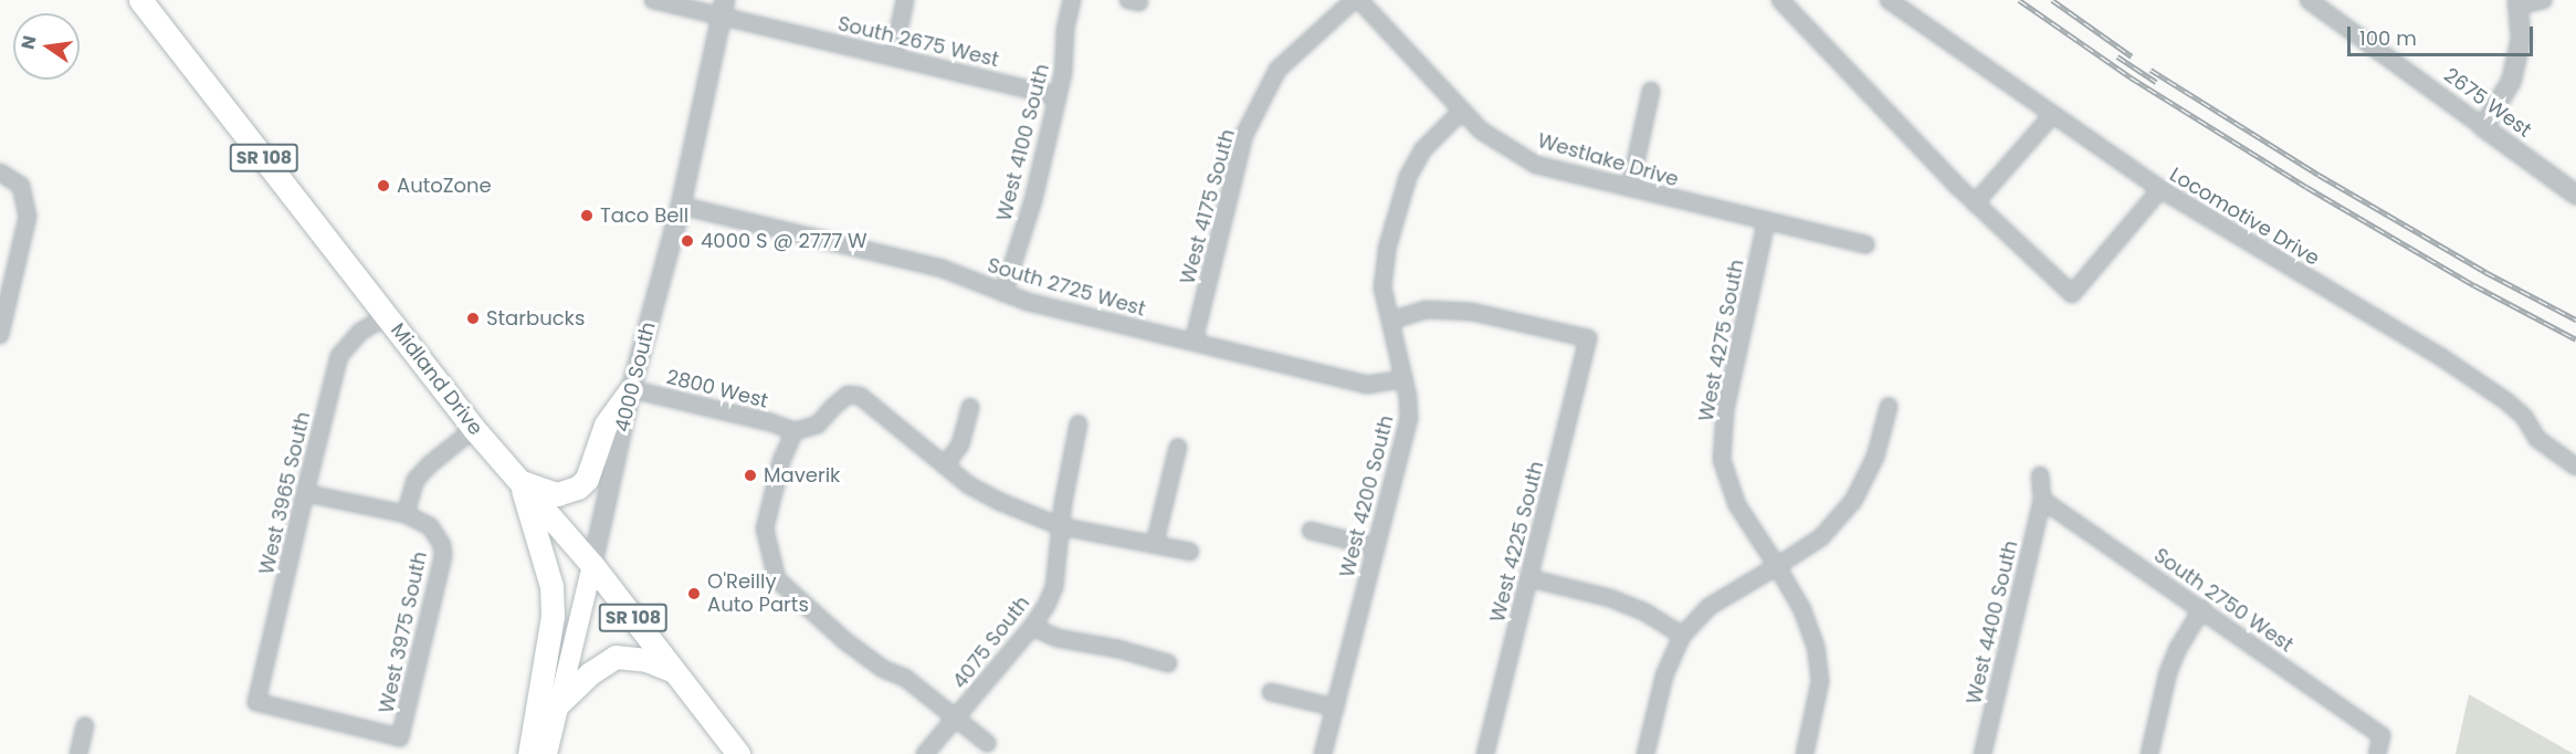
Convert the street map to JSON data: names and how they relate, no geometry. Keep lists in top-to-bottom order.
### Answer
{
  "streets": {
    "main road": ["SR 108", "4000 South", "Midland Drive"],
    "street": [
      "South 2675 West",
      "2675 West",
      "West 4100 South",
      "Westlake Drive",
      "West 4175 South",
      "Locomotive Drive",
      "South 2725 West",
      "West 4275 South",
      "2800 West",
      "West 3965 South",
      "West 4200 South",
      "West 4225 South",
      "South 2750 West",
      "West 4400 South",
      "West 3975 South",
      "4075 South"
    ]
  },
  "crossings": [
    ["South 2675 West", "West 4100 South"],
    ["South 2675 West", "4000 South"],
    ["West 4100 South", "South 2725 West"],
    ["Westlake Drive", "West 4275 South"],
    ["Westlake Drive", "West 4200 South"],
    ["West 4175 South", "South 2725 West"],
    ["South 2725 West", "4000 South"],
    ["South 2725 West", "West 4200 South"],
    ["4000 South", "Midland Drive"],
    ["4000 South", "2800 West"],
    ["Midland Drive", "West 3965 South"],
    ["West 3965 South", "West 3975 South"],
    ["West 4200 South", "West 4225 South"],
    ["South 2750 West", "West 4400 South"]
  ],
  "places": [
    "AutoZone",
    "Taco Bell",
    "4000 S @ 2777 W",
    "Starbucks",
    "Maverik",
    "O'Reilly Auto Parts"
  ],
  "scale_bar": "100 m",
  "north": "left"
}
